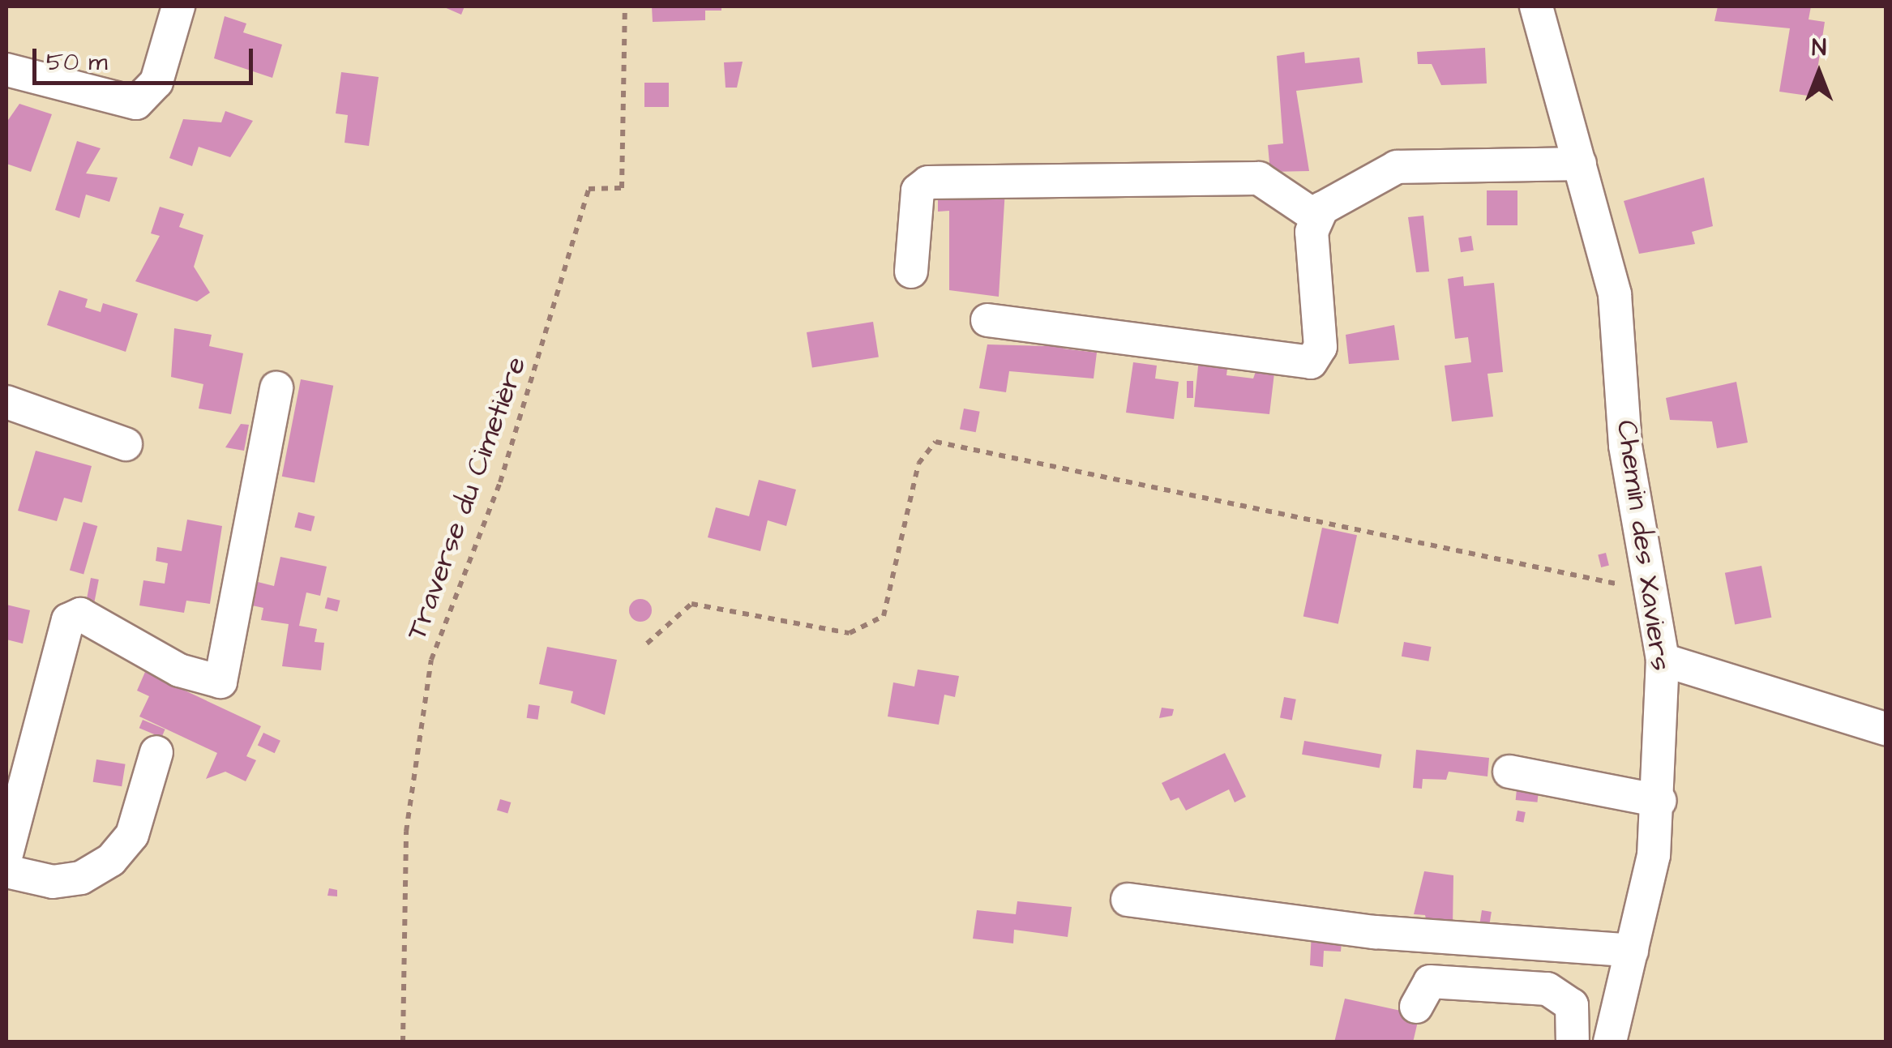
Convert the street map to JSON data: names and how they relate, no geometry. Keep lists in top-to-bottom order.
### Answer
{
  "streets": {
    "street": ["Chemin des Xaviers"],
    "path": ["Traverse du Cimetière"]
  },
  "scale_bar": "50 m",
  "north": "top"
}
